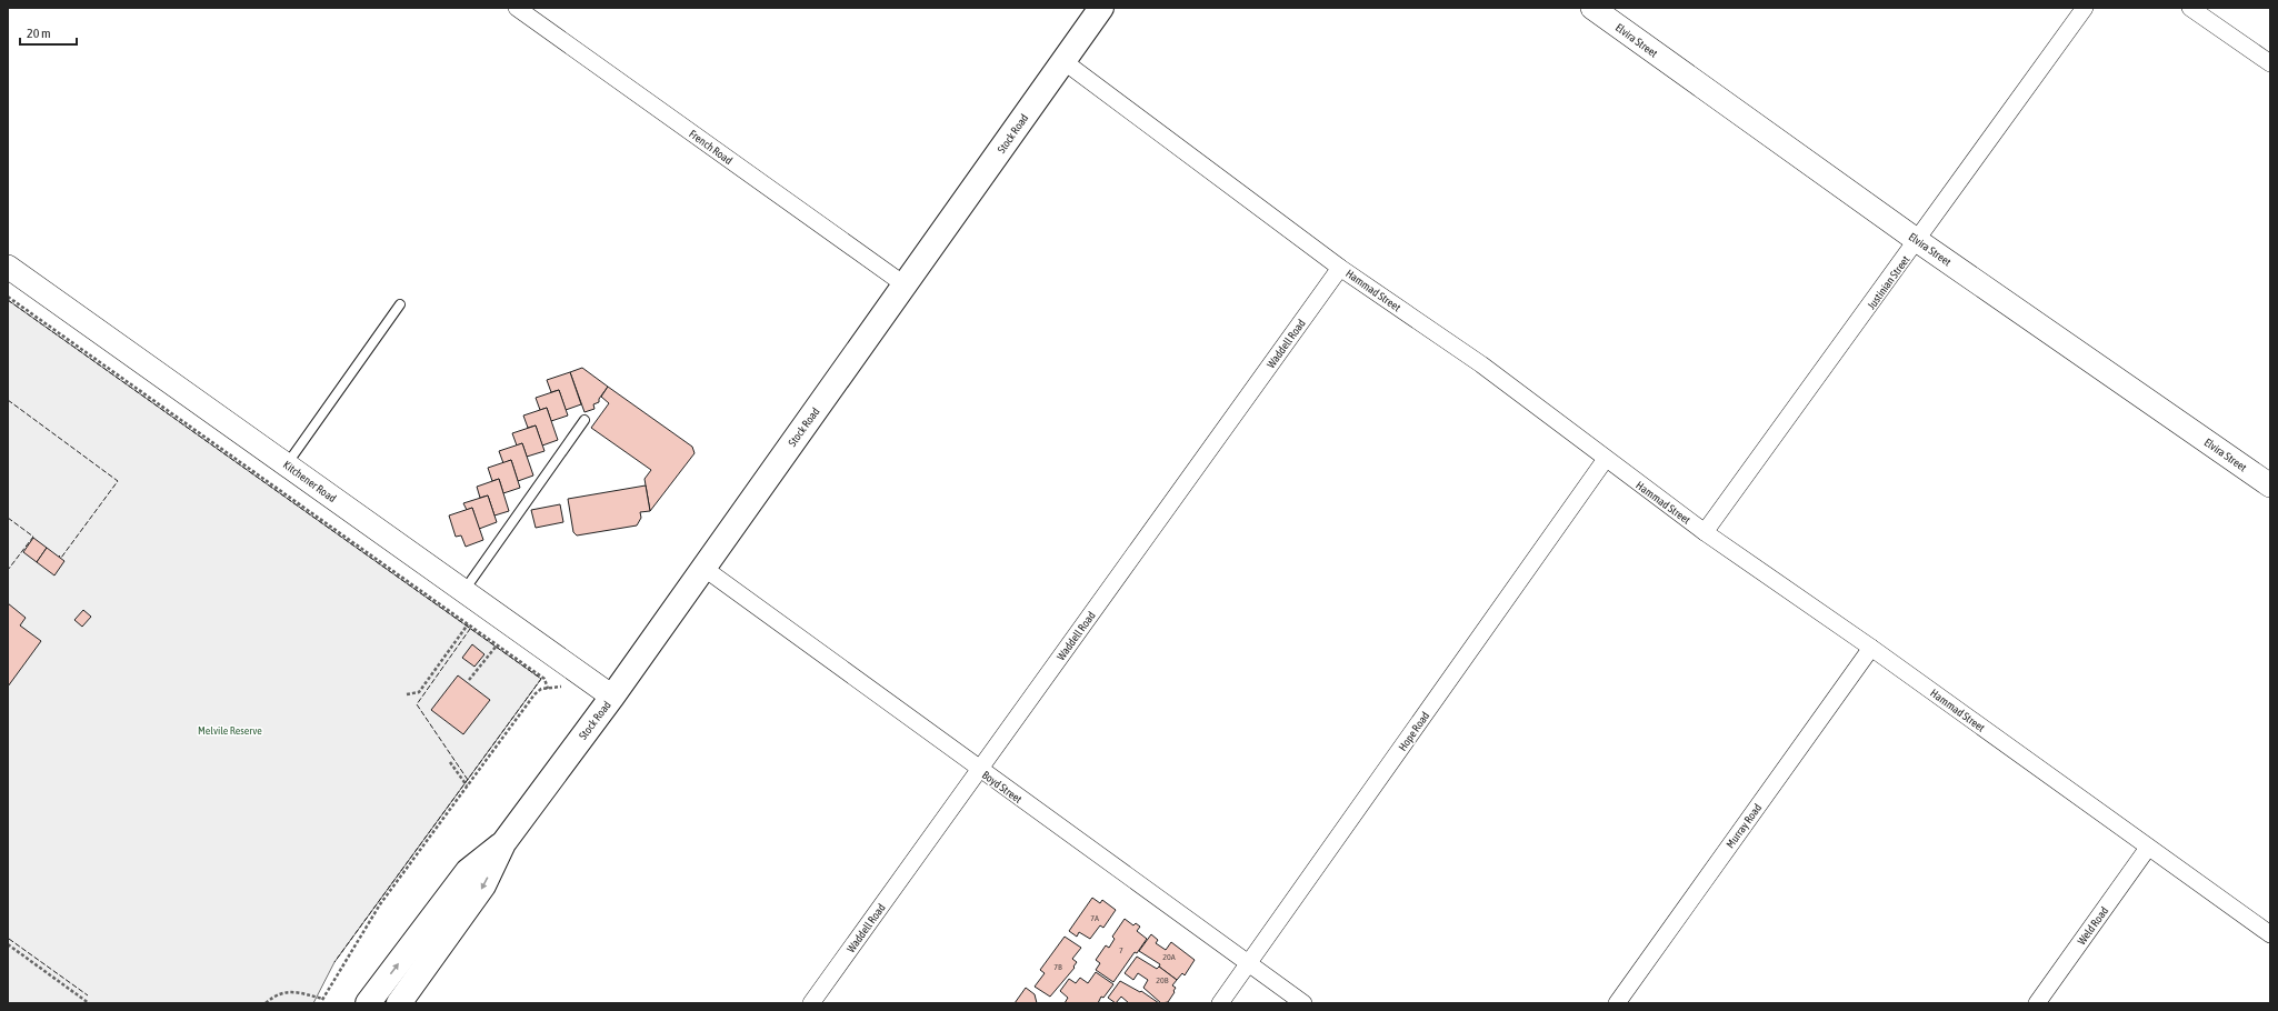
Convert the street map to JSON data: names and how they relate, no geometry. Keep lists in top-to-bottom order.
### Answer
{
  "streets": {
    "main road": ["Stock Road"],
    "street": [
      "Elvira Street",
      "French Road",
      "Justinian Street",
      "Hammad Street",
      "Waddell Road",
      "Kitchener Road",
      "Hope Road",
      "Boyd Street",
      "Murray Road",
      "Weld Road"
    ]
  },
  "crossings": [
    ["Elvira Street", "Justinian Street"],
    ["Stock Road", "French Road"],
    ["Stock Road", "Hammad Street"],
    ["Stock Road", "Kitchener Road"],
    ["Stock Road", "Boyd Street"],
    ["Justinian Street", "Hammad Street"],
    ["Hammad Street", "Waddell Road"],
    ["Hammad Street", "Hope Road"],
    ["Hammad Street", "Murray Road"],
    ["Hammad Street", "Weld Road"],
    ["Waddell Road", "Boyd Street"],
    ["Hope Road", "Boyd Street"]
  ],
  "parks": ["Melvile Reserve"],
  "house_numbers": [
    "7A",
    "7",
    "20A",
    "7B",
    "20B"
  ],
  "scale_bar": "20 m"
}
